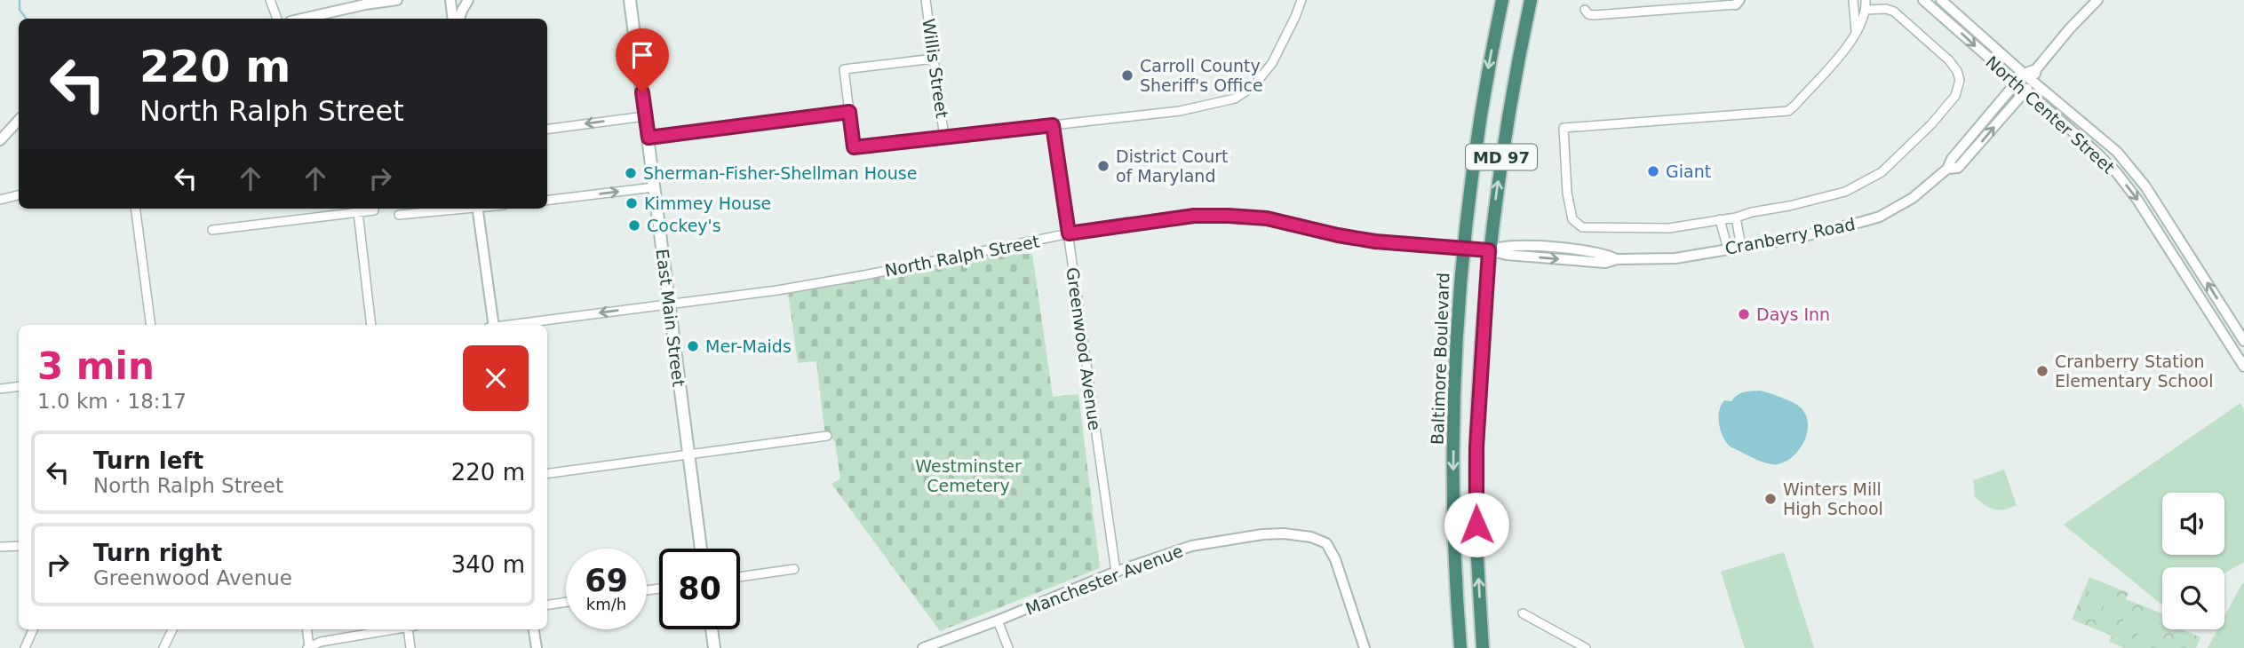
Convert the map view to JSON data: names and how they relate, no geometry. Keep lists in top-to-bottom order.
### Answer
{
  "streets": {
    "highway": ["MD 97", "Baltimore Boulevard"],
    "main road": ["East Main Street"],
    "street": [
      "Willis Street",
      "North Center Street",
      "Cranberry Road",
      "North Ralph Street",
      "Greenwood Avenue",
      "Manchester Avenue"
    ]
  },
  "crossings": [
    ["North Center Street", "Cranberry Road"],
    ["MD 97", "Cranberry Road"],
    ["MD 97", "North Ralph Street"],
    ["Cranberry Road", "North Ralph Street"],
    ["North Ralph Street", "East Main Street"],
    ["North Ralph Street", "Greenwood Avenue"],
    ["North Ralph Street", "Baltimore Boulevard"],
    ["Greenwood Avenue", "Manchester Avenue"]
  ],
  "parks": ["Westminster Cemetery"],
  "places": [
    "Carroll County Sheriff's Office",
    "District Court of Maryland",
    "Giant",
    "Sherman-Fisher-Shellman House",
    "Kimmey House",
    "Cockey's",
    "Days Inn",
    "Mer-Maids",
    "Cranberry Station Elementary School",
    "Winters Mill High School"
  ],
  "page": {
    "turn": ["220 m", "North Ralph Street"],
    "heading": ["3 min", "1.0 km · 18:17"],
    "list": [
      {
        "name": "Turn left",
        "note": "North Ralph Street",
        "value": "220 m"
      },
      {
        "name": "Turn right",
        "note": "Greenwood Avenue",
        "value": "340 m"
      }
    ],
    "speed": "69 km/h",
    "limit": "80"
  }
}
